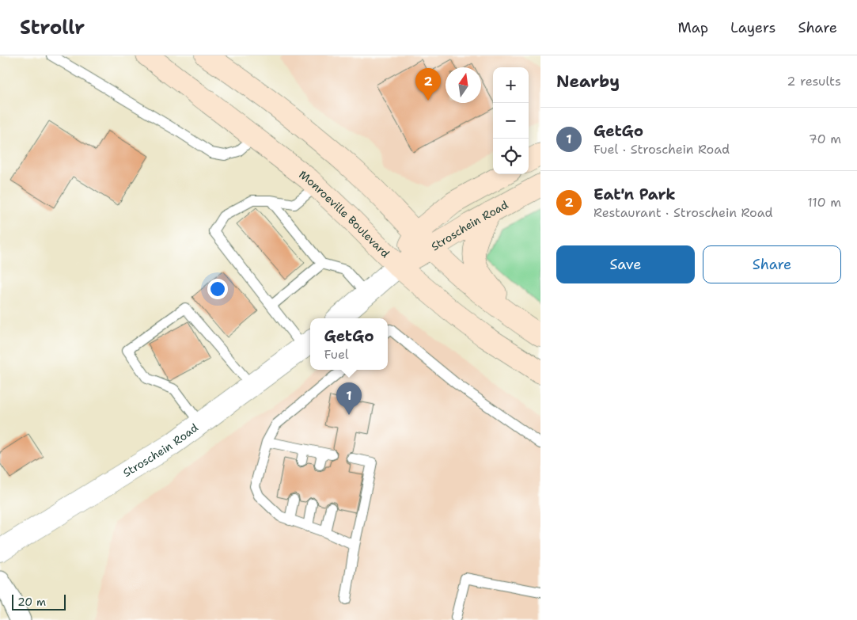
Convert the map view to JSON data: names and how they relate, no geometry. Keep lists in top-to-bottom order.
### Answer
{
  "streets": {
    "main road": ["Monroeville Boulevard", "Stroschein Road"]
  },
  "crossings": [
    ["Monroeville Boulevard", "Stroschein Road"]
  ],
  "scale_bar": "20 m",
  "north": "top",
  "page": {
    "header": "Strollr",
    "nav": ["Map", "Layers", "Share"],
    "heading": ["Nearby", "2 results"],
    "map_buttons": ["+", "−"],
    "pins": ["2", "1"],
    "list": [
      {
        "mark": "1",
        "name": "GetGo",
        "note": "Fuel · Stroschein Road",
        "value": "70 m"
      },
      {
        "mark": "2",
        "name": "Eat'n Park",
        "note": "Restaurant · Stroschein Road",
        "value": "110 m"
      }
    ],
    "buttons": ["Save", "Share"],
    "popup": ["GetGo", "Fuel"],
    "scale": "20 m"
  }
}
